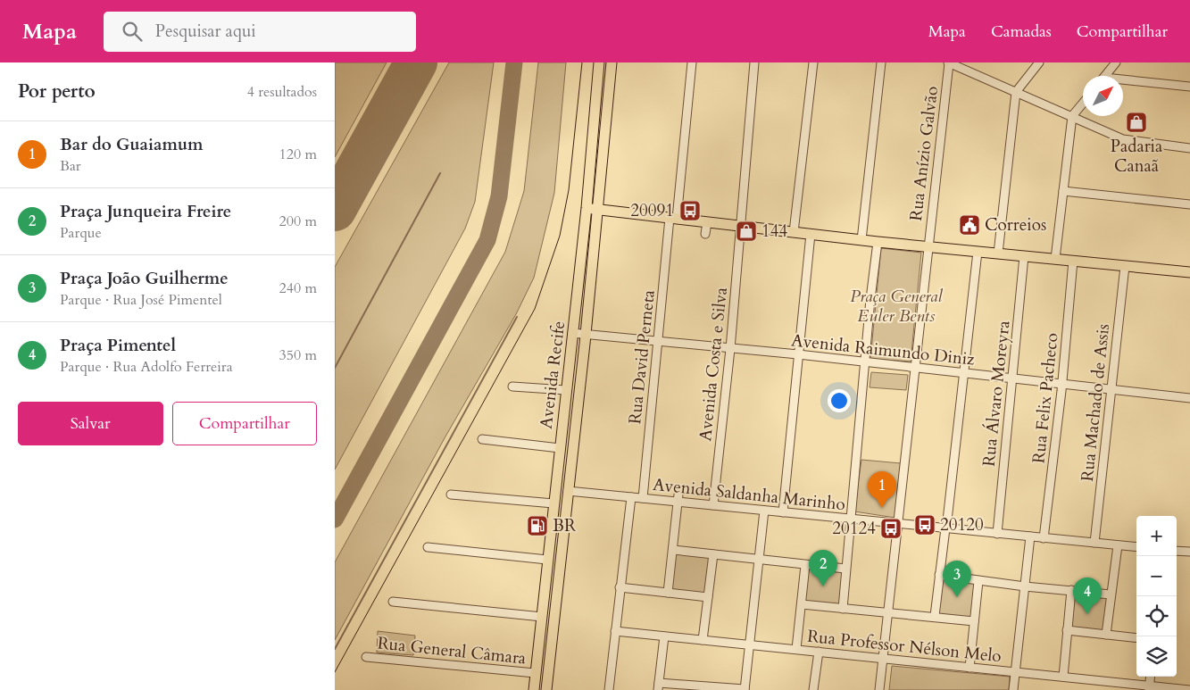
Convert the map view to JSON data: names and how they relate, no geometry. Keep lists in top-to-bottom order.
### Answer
{
  "streets": {
    "main road": ["Avenida Recife"],
    "street": [
      "Rua Anízio Galvão",
      "Avenida Raimundo Diniz",
      "Rua David Perneta",
      "Avenida Costa e Silva",
      "Rua Álvaro Moreyra",
      "Rua Felix Pacheco",
      "Rua Machado de Assis",
      "Avenida Saldanha Marinho",
      "Rua Professor Nélson Melo",
      "Rua General Câmara"
    ]
  },
  "crossings": [
    ["Rua Anízio Galvão", "Avenida Raimundo Diniz"],
    ["Rua Anízio Galvão", "Avenida Saldanha Marinho"],
    ["Rua Anízio Galvão", "Rua Professor Nélson Melo"],
    ["Avenida Raimundo Diniz", "Rua David Perneta"],
    ["Avenida Raimundo Diniz", "Avenida Costa e Silva"],
    ["Avenida Raimundo Diniz", "Avenida Recife"],
    ["Avenida Raimundo Diniz", "Rua Álvaro Moreyra"],
    ["Avenida Raimundo Diniz", "Rua Felix Pacheco"],
    ["Avenida Raimundo Diniz", "Rua Machado de Assis"],
    ["Rua David Perneta", "Avenida Saldanha Marinho"],
    ["Avenida Costa e Silva", "Avenida Saldanha Marinho"],
    ["Avenida Recife", "Avenida Saldanha Marinho"],
    ["Avenida Recife", "Rua General Câmara"],
    ["Rua Álvaro Moreyra", "Avenida Saldanha Marinho"],
    ["Rua Felix Pacheco", "Avenida Saldanha Marinho"],
    ["Rua Machado de Assis", "Avenida Saldanha Marinho"]
  ],
  "parks": ["Praça General Euler Bents"],
  "places": {
    "shop": ["Padaria Canaã", "144"],
    "bus stop": ["20091", "20120", "20124"],
    "public building": ["Correios"],
    "fuel station": ["BR"]
  },
  "north": "top right",
  "page": {
    "header": "Mapa",
    "search": "Pesquisar aqui",
    "nav": ["Mapa", "Camadas", "Compartilhar"],
    "heading": ["Por perto", "4 resultados"],
    "list": [
      {
        "mark": "1",
        "name": "Bar do Guaiamum",
        "note": "Bar",
        "value": "120 m"
      },
      {
        "mark": "2",
        "name": "Praça Junqueira Freire",
        "note": "Parque",
        "value": "200 m"
      },
      {
        "mark": "3",
        "name": "Praça João Guilherme",
        "note": "Parque · Rua José Pimentel",
        "value": "240 m"
      },
      {
        "mark": "4",
        "name": "Praça Pimentel",
        "note": "Parque · Rua Adolfo Ferreira",
        "value": "350 m"
      }
    ],
    "buttons": ["Salvar", "Compartilhar"],
    "pins": [
      "1",
      "2",
      "3",
      "4"
    ],
    "map_buttons": ["+", "−"]
  }
}
